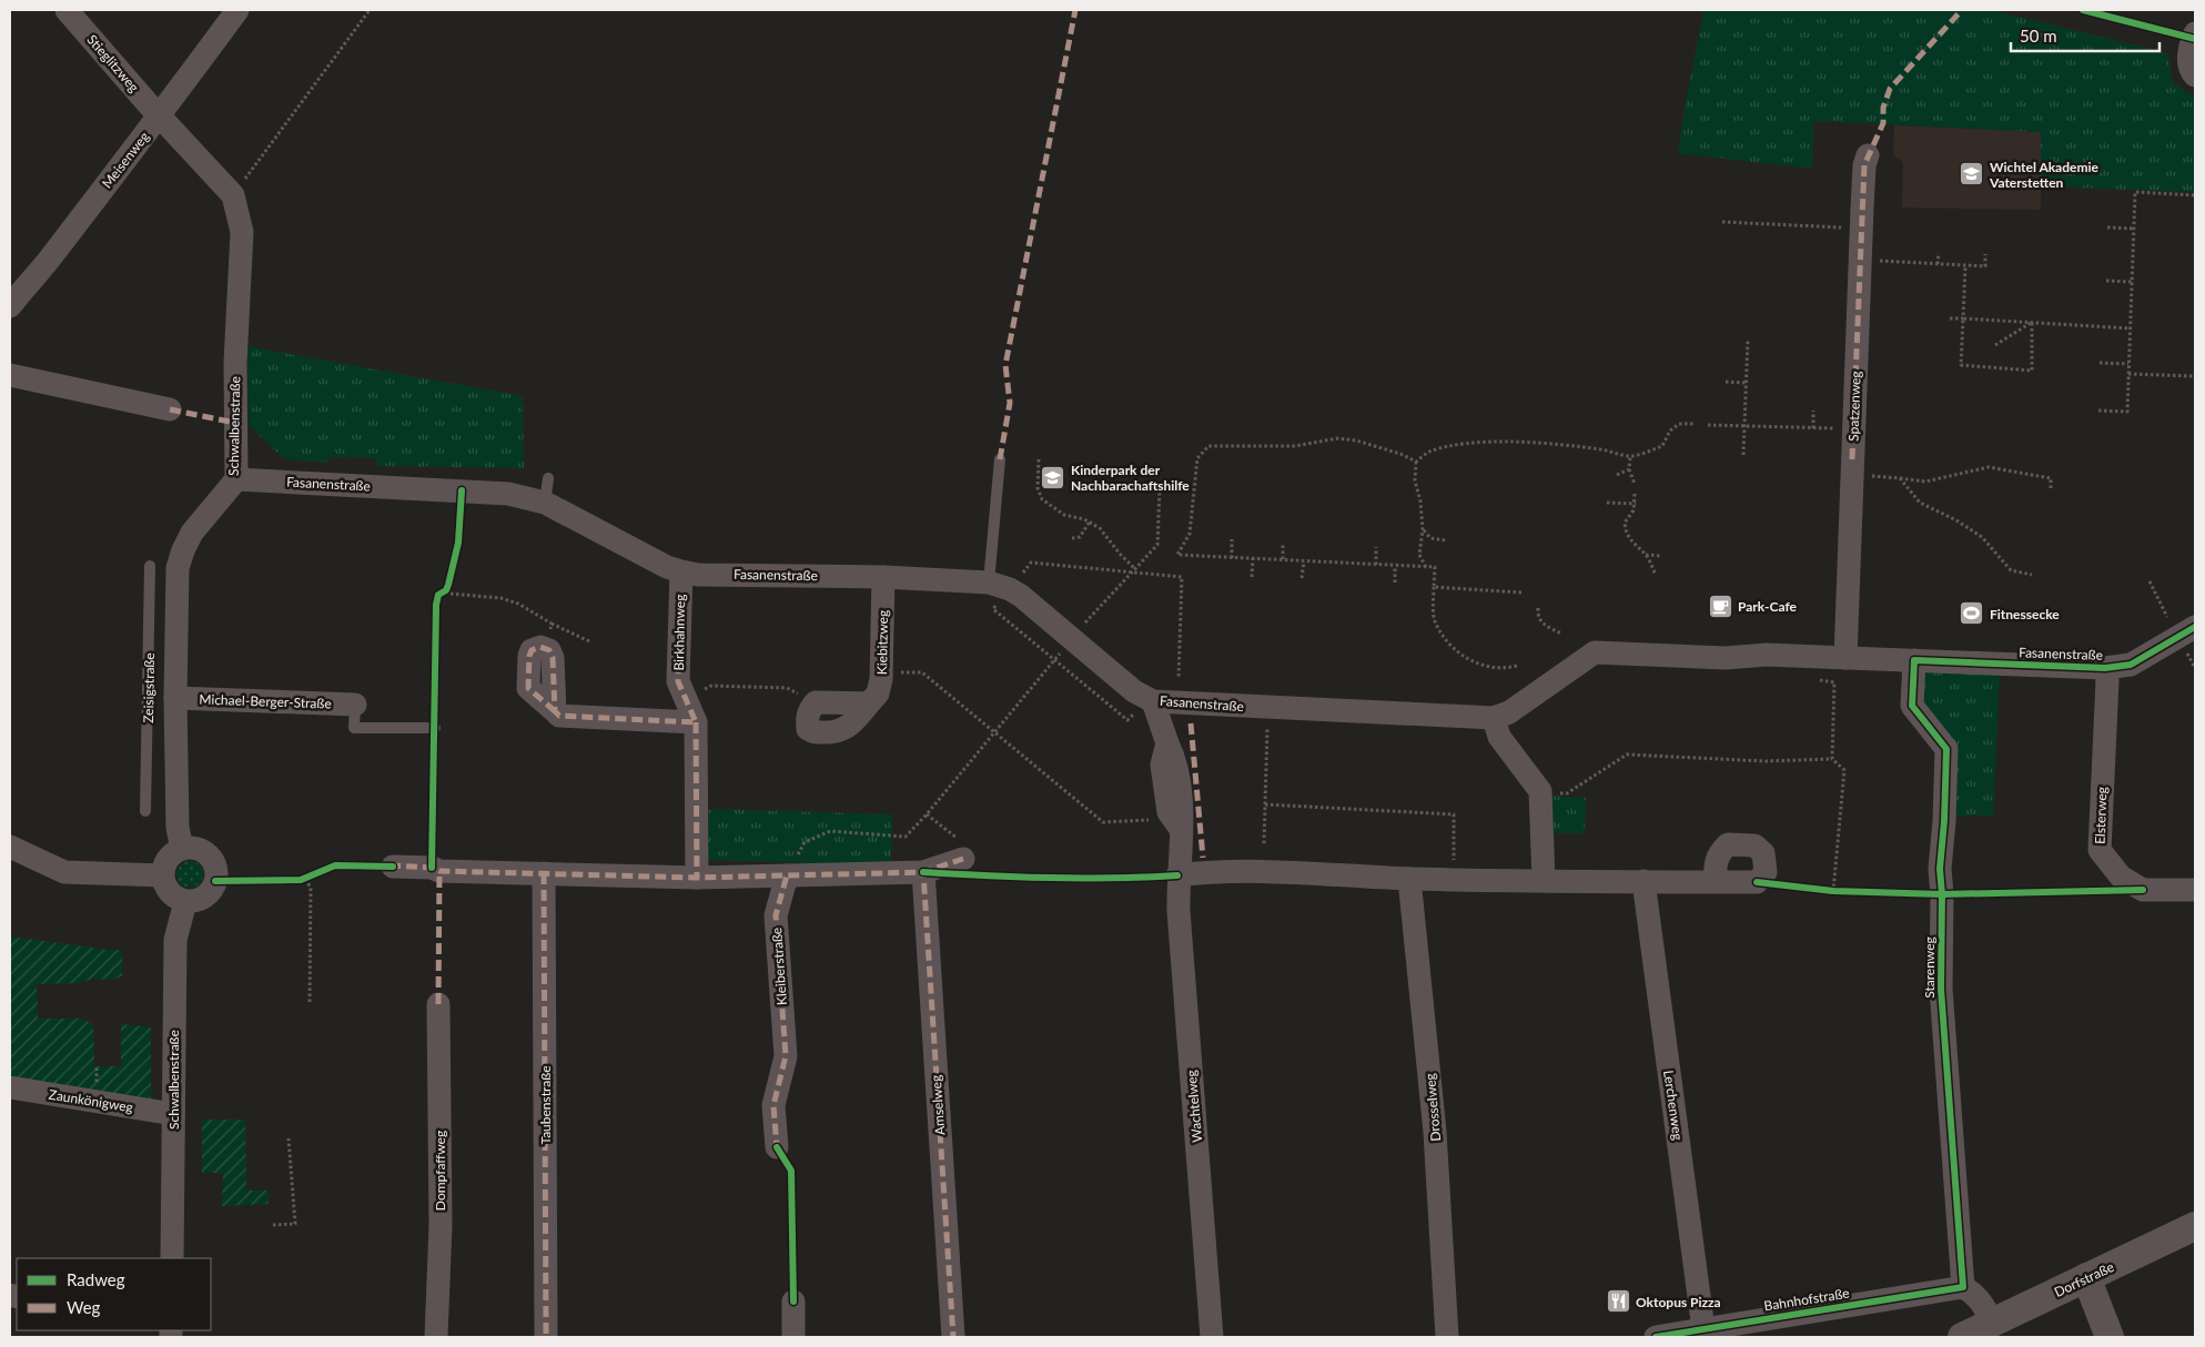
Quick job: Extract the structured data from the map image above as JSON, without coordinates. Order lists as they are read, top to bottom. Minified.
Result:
{"streets":{"street":["Stieglitzweg","Meisenweg","Spatzenweg","Schwalbenstraße","Fasanenstraße","Birkhahnweg","Kiebitzweg","Michael-Berger-Straße","Elsterweg","Kleiberstraße","Starenweg","Zaunkönigweg","Taubenstraße","Amselweg","Lerchenweg","Wachtelweg","Drosselweg","Dompfaffweg","Dorfstraße","Bahnhofstraße"],"lane":["Zeisigstraße"]},"crossings":[["Stieglitzweg","Meisenweg"],["Stieglitzweg","Schwalbenstraße"],["Meisenweg","Schwalbenstraße"],["Spatzenweg","Fasanenstraße"],["Schwalbenstraße","Fasanenstraße"],["Schwalbenstraße","Zeisigstraße"],["Schwalbenstraße","Michael-Berger-Straße"],["Schwalbenstraße","Zaunkönigweg"],["Fasanenstraße","Birkhahnweg"],["Fasanenstraße","Kiebitzweg"],["Fasanenstraße","Elsterweg"],["Fasanenstraße","Starenweg"],["Fasanenstraße","Wachtelweg"],["Starenweg","Bahnhofstraße"],["Lerchenweg","Bahnhofstraße"]],"places":{"school or university":["Wichtel Akademie Vaterstetten","Kinderpark der Nachbarachaftshilfe"],"cafe":["Park-Cafe"],"sports":["Fitnessecke"],"restaurant":["Oktopus Pizza"]},"legend":["Radweg","Weg"],"scale_bar":"50 m"}
